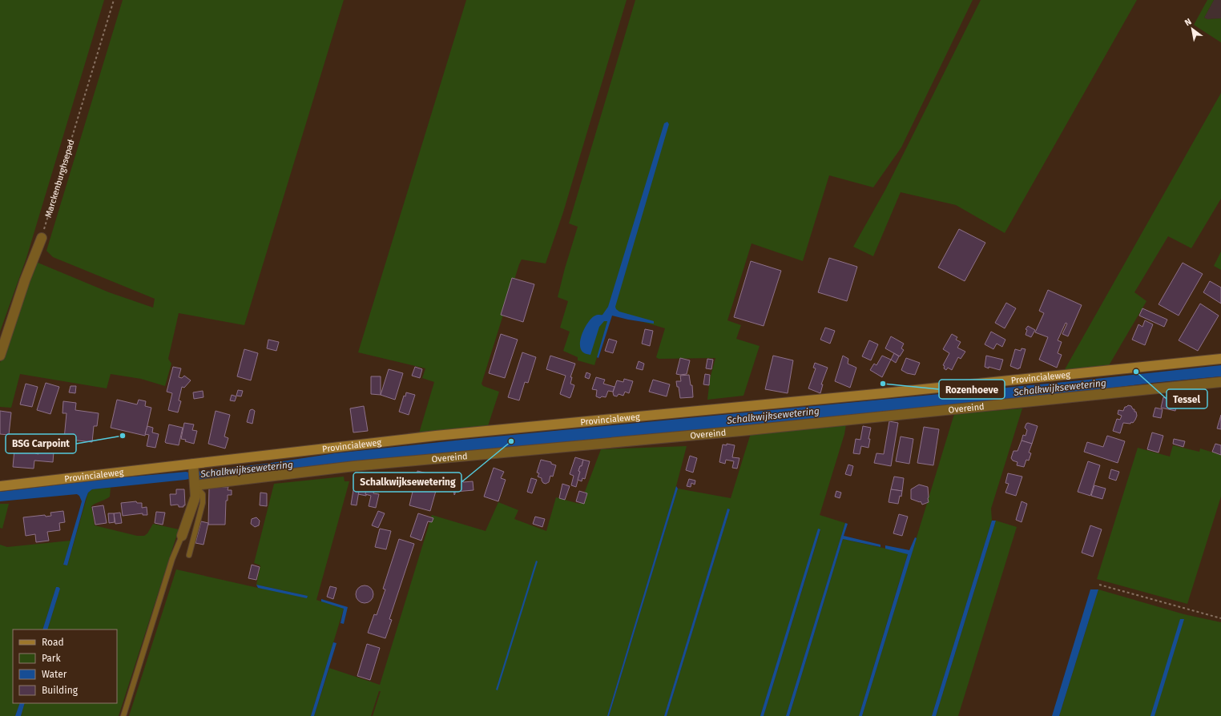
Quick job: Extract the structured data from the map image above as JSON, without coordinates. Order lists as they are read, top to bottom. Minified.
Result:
{"streets":{"street":["Provincialeweg","Overeind"],"path":["Marckenburghsepad"]},"crossings":[["Provincialeweg","Overeind"]],"water":["Schalkwijksewetering"],"places":["Tessel","Rozenhoeve","BSG Carpoint","Schalkwijksewetering"],"legend":["Road","Park","Water","Building"],"north":"top left"}
